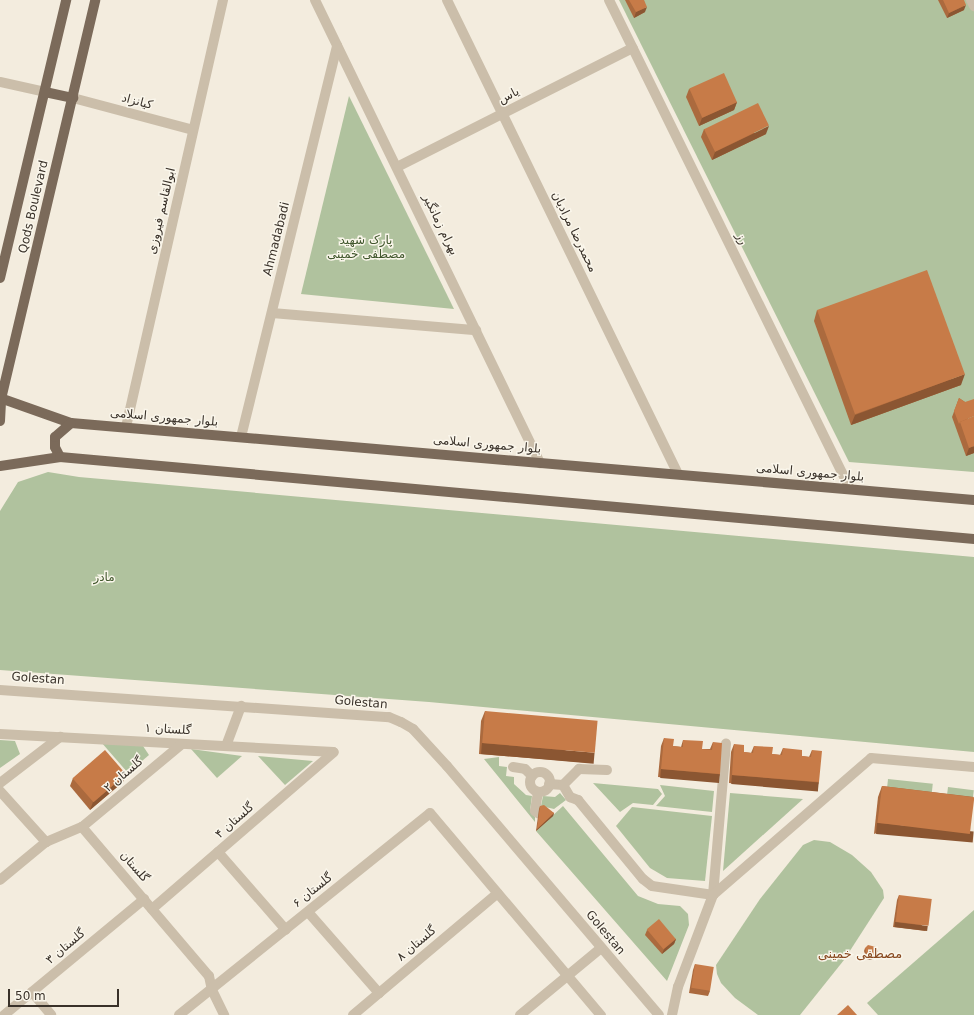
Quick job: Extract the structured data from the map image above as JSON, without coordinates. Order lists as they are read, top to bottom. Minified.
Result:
{"streets":{"main road":["Qods Boulevard","بلوار جمهوری اسلامی"],"street":["یاس","کیانزاد","ابوالقاسم فیروزی","بهرام زمانگیر","محمدرضا مرادیان","Ahmadabadi","رز","Golestan","گلستان ۱","گلستان ۲","گلستان ۴","گلستان","گلستان ۶","گلستان ۸","گلستان ۳"]},"crossings":[["یاس","بهرام زمانگیر"],["یاس","محمدرضا مرادیان"],["یاس","رز"],["کیانزاد","Qods Boulevard"],["کیانزاد","ابوالقاسم فیروزی"],["Qods Boulevard","بلوار جمهوری اسلامی"],["ابوالقاسم فیروزی","بلوار جمهوری اسلامی"],["بهرام زمانگیر","Ahmadabadi"],["بهرام زمانگیر","بلوار جمهوری اسلامی"],["محمدرضا مرادیان","بلوار جمهوری اسلامی"],["Ahmadabadi","بلوار جمهوری اسلامی"],["رز","بلوار جمهوری اسلامی"],["گلستان ۱","گلستان ۲"],["گلستان ۱","گلستان ۴"],["گلستان ۲","گلستان"],["گلستان ۴","گلستان"],["گلستان","گلستان ۶"],["گلستان","گلستان ۳"],["گلستان ۶","گلستان ۸"]],"districts":["مصطفی خمینی"],"parks":["پارک شهید مصطفی خمینی","مادر"],"scale_bar":"50 m"}
